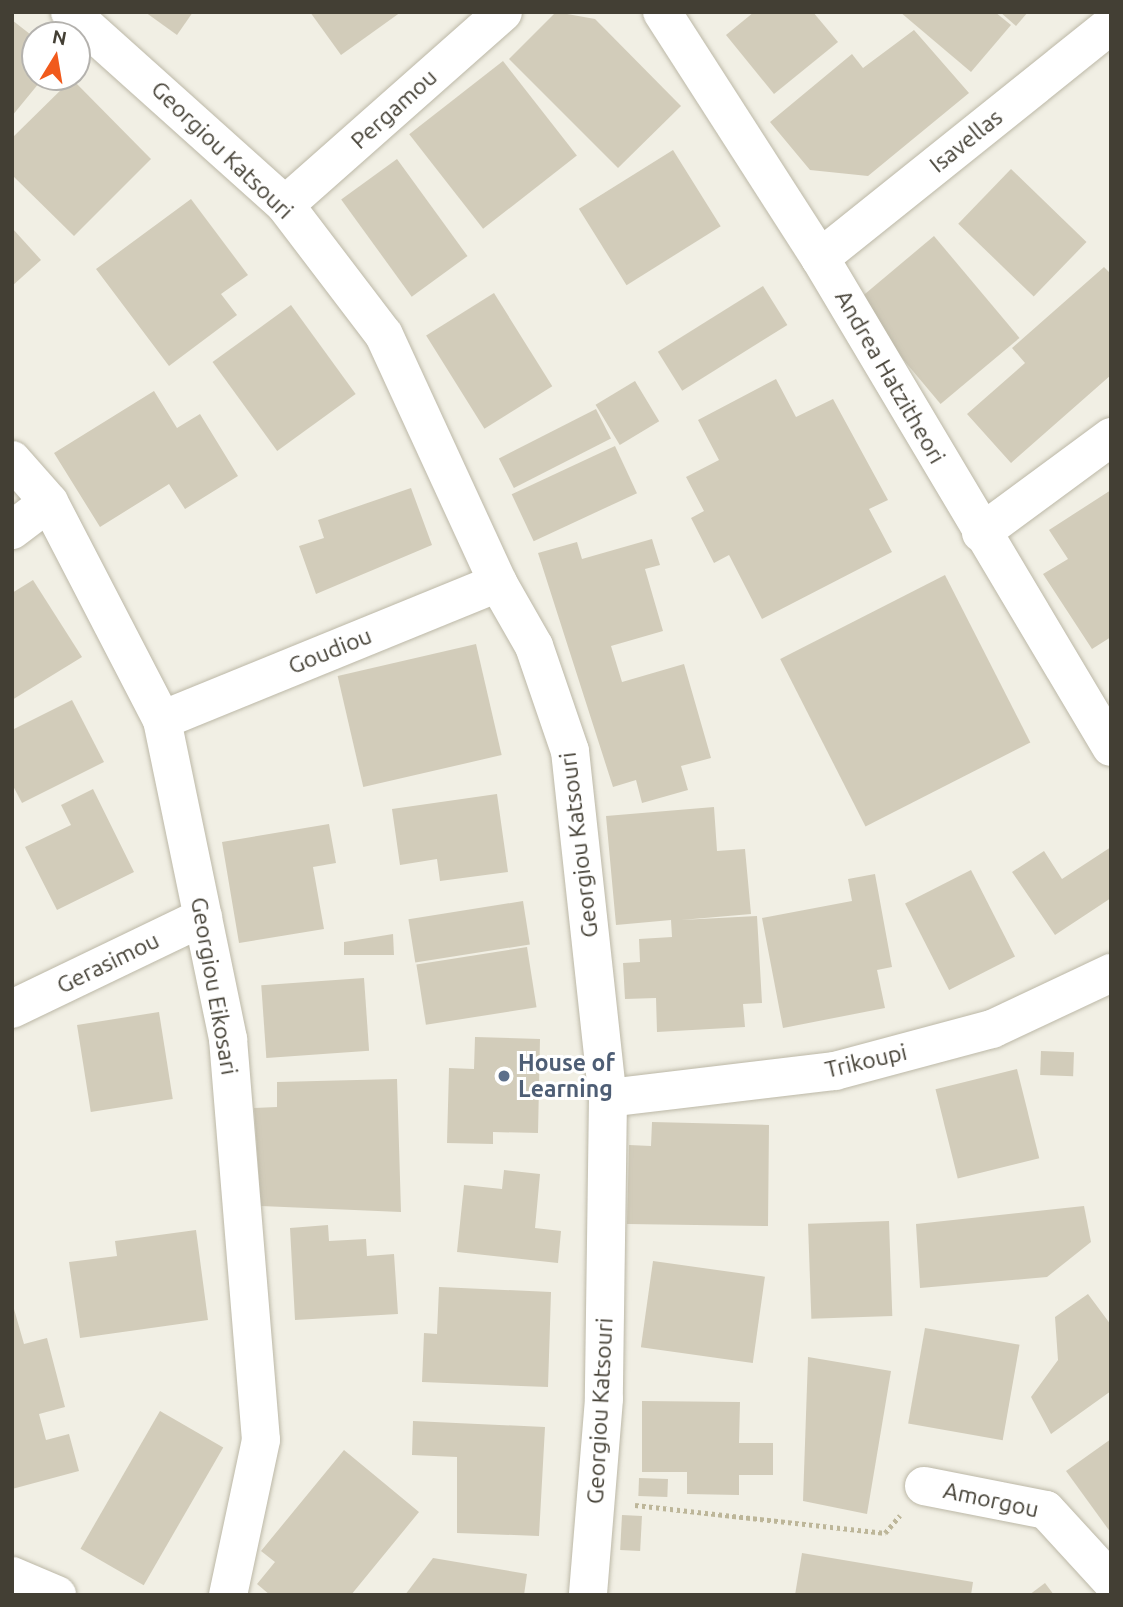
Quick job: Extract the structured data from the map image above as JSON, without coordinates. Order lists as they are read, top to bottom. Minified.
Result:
{"streets":{"street":["Pergamou","Isavellas","Georgiou Katsouri","Andrea Hatzitheori","Goudiou","Gerasimou","Georgiou Eikosari","Trikoupi","Amorgou"]},"crossings":[["Pergamou","Georgiou Katsouri"],["Isavellas","Andrea Hatzitheori"],["Georgiou Katsouri","Goudiou"],["Georgiou Katsouri","Trikoupi"],["Goudiou","Georgiou Eikosari"],["Gerasimou","Georgiou Eikosari"]],"places":["House of Learning"],"north":"top"}
